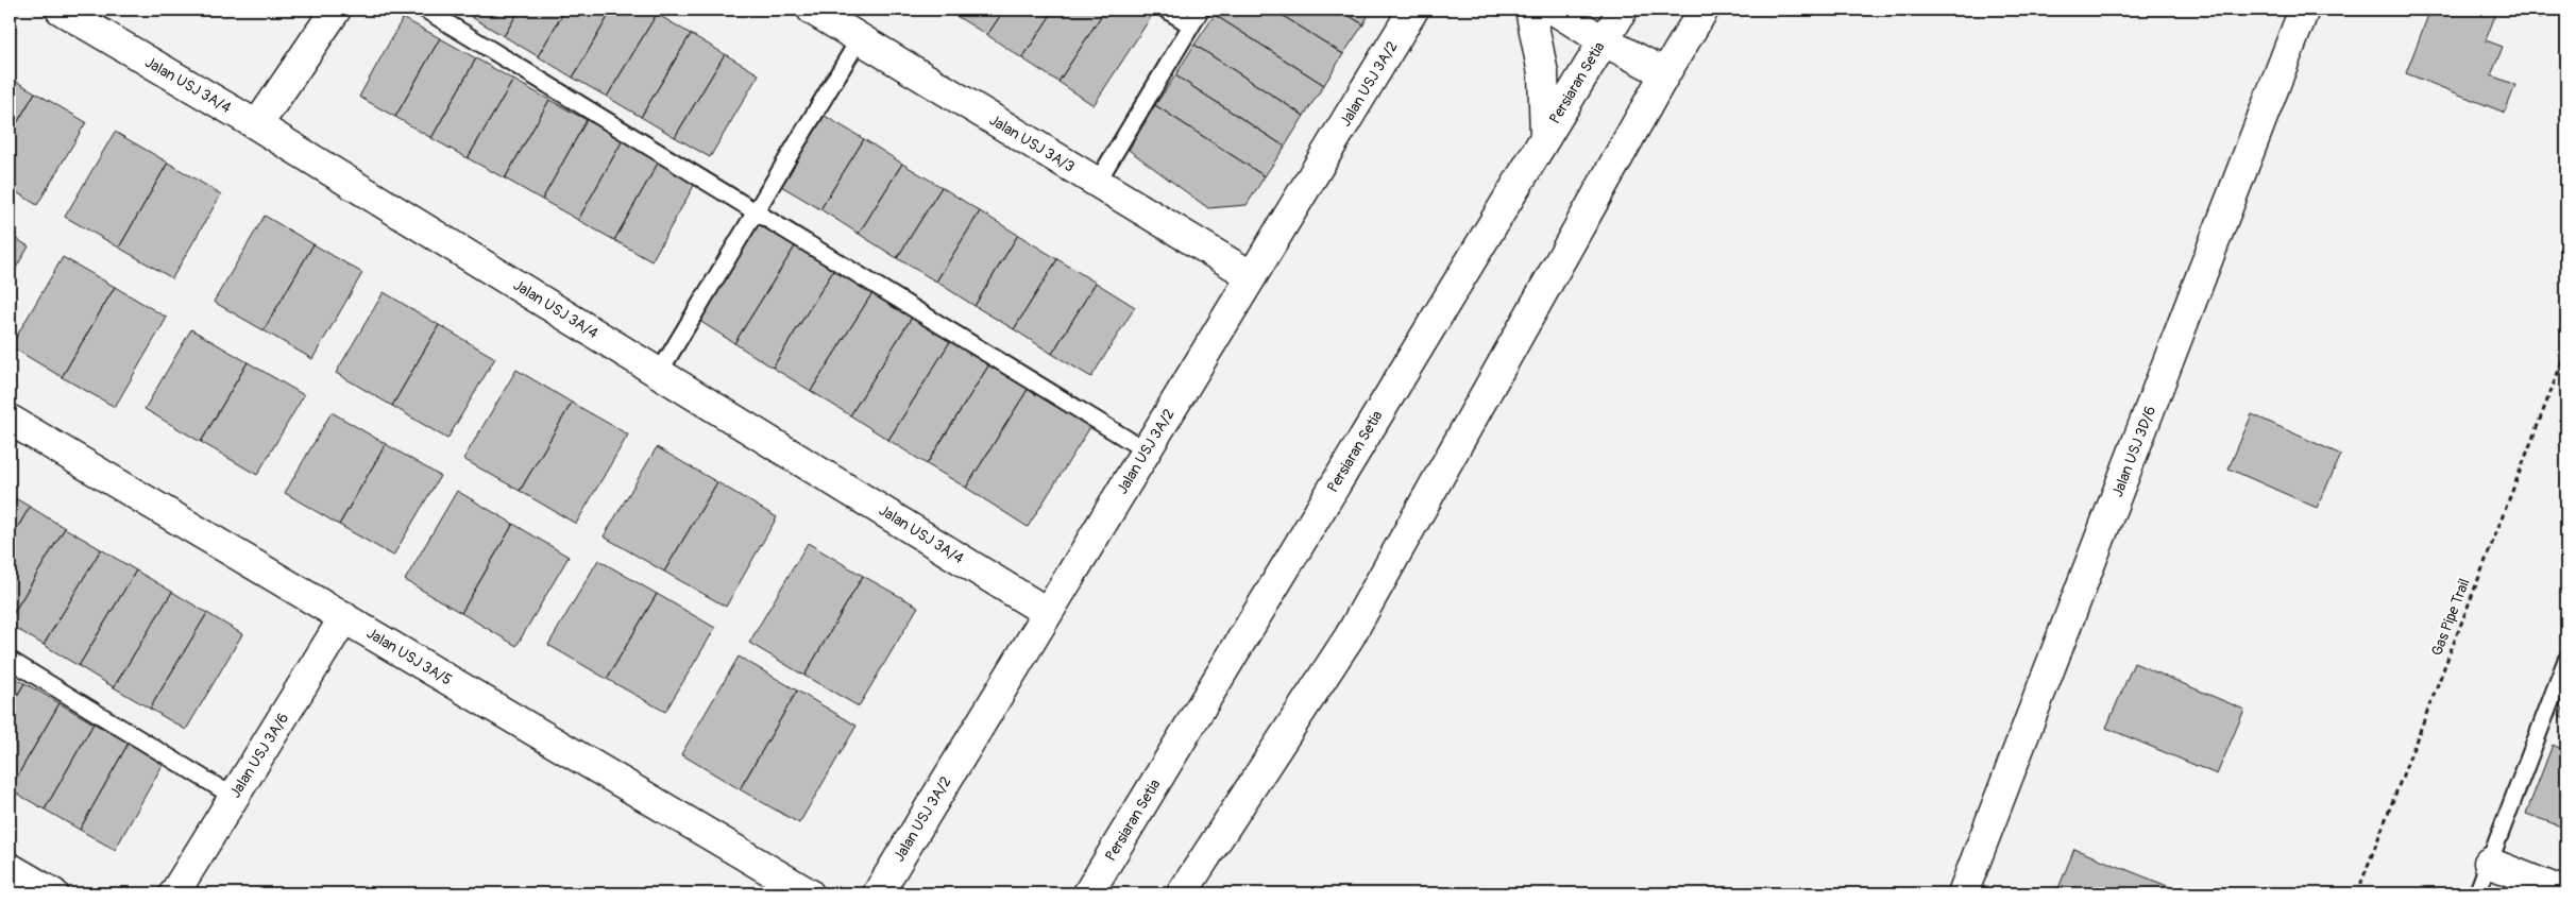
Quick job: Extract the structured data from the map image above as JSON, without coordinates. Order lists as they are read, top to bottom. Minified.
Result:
{"streets":{"street":["Persiaran Setia","Jalan USJ 3A/2","Jalan USJ 3A/4","Jalan USJ 3A/3","Jalan USJ 3D/6","Jalan USJ 3A/5","Jalan USJ 3A/6"],"path":["Gas Pipe Trail"]},"crossings":[["Jalan USJ 3A/2","Jalan USJ 3A/4"],["Jalan USJ 3A/2","Jalan USJ 3A/3"],["Jalan USJ 3A/5","Jalan USJ 3A/6"]]}
